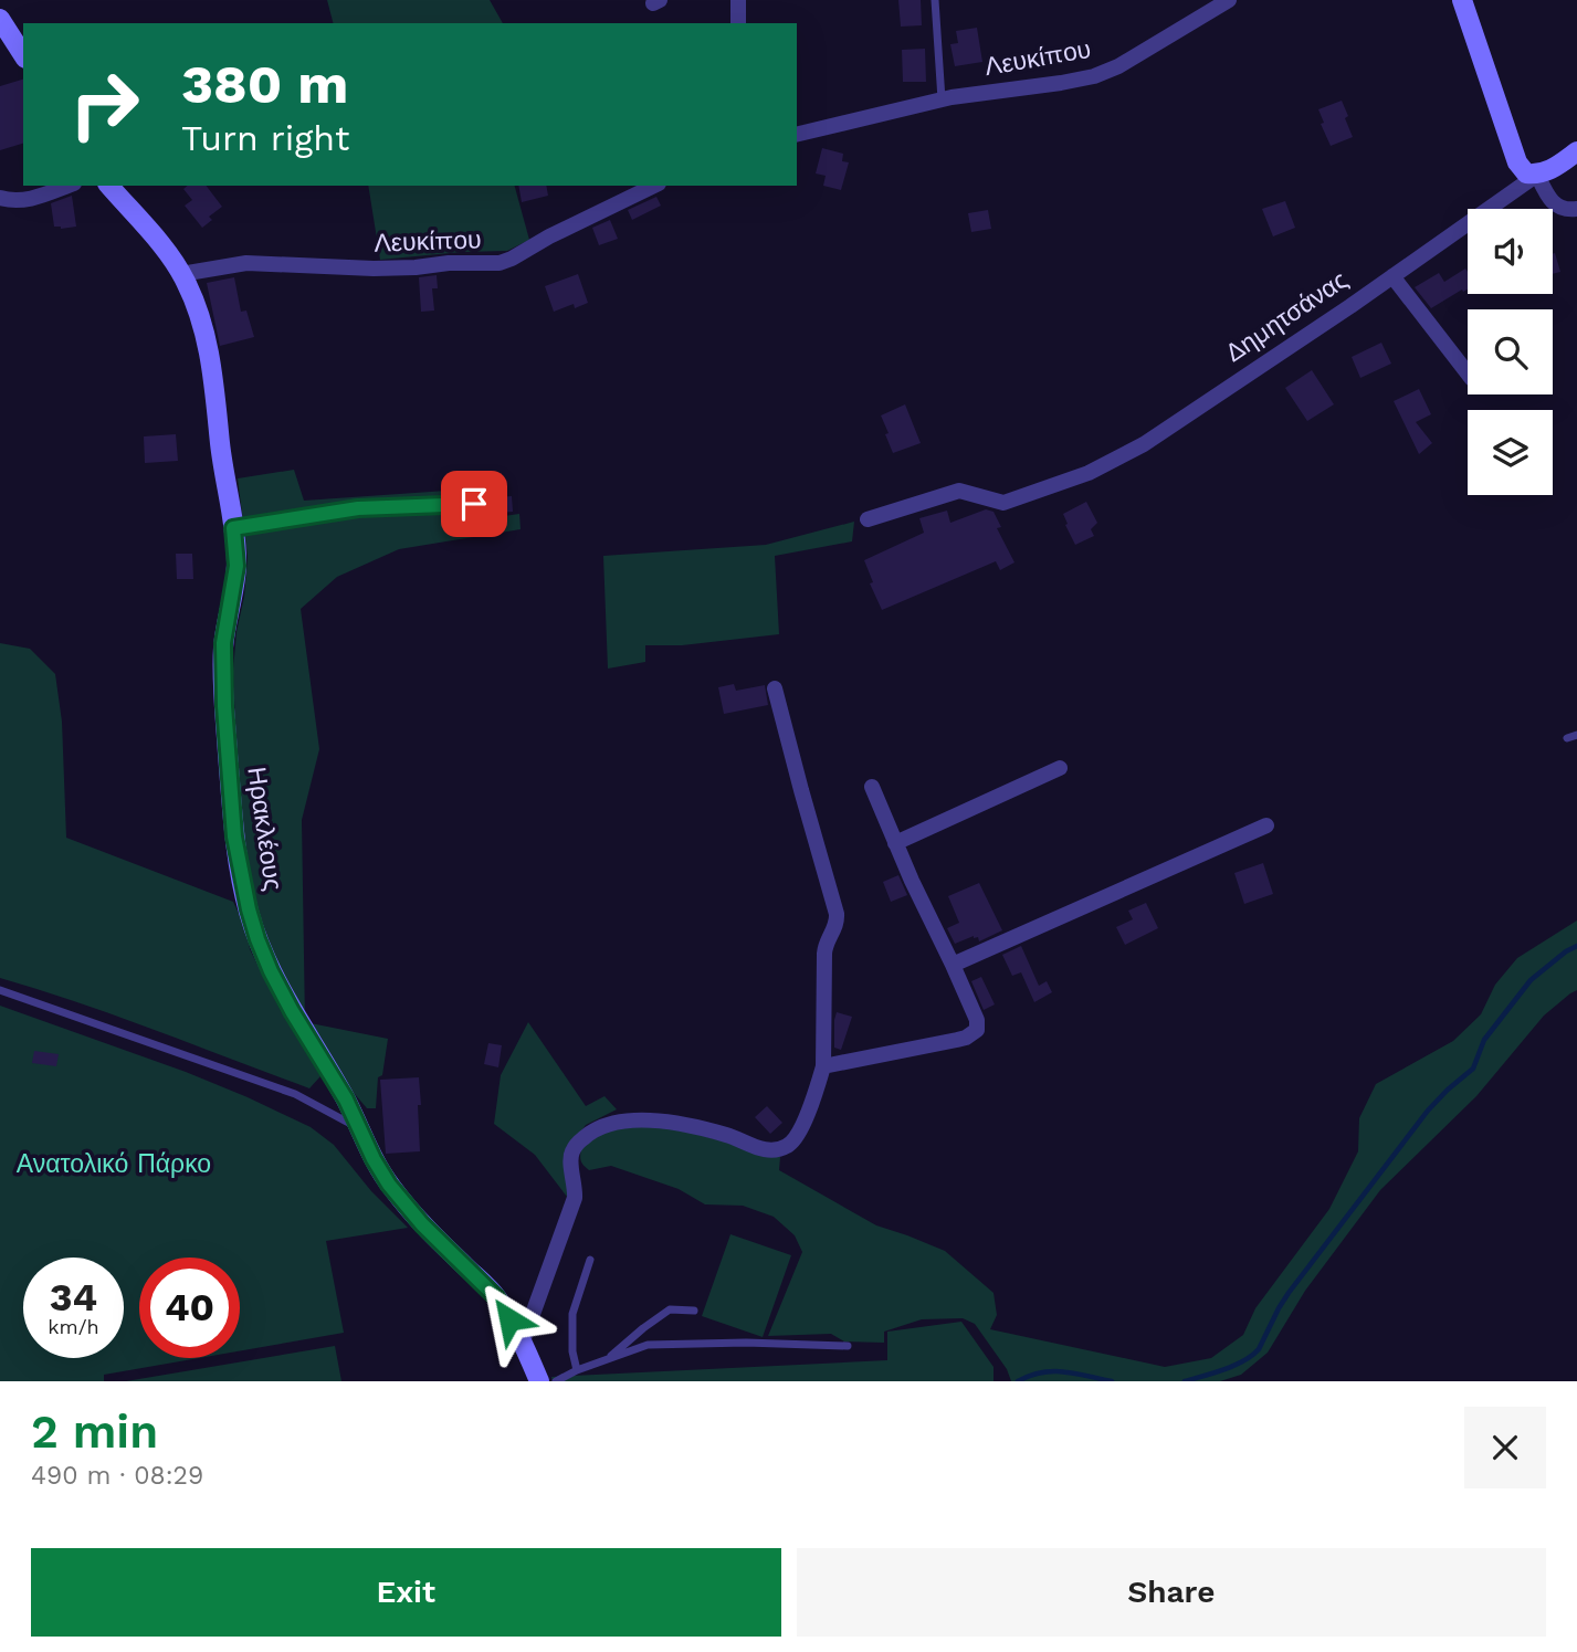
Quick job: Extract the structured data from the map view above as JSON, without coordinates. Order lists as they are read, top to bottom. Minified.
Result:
{"streets":{"street":["Λευκίπου","Δημητσάνας","Ηρακλέους"]},"crossings":[["Λευκίπου","Ηρακλέους"]],"parks":["Ανατολικό Πάρκο"],"page":{"turn":["380 m","Turn right"],"speed":"34 km/h","limit":"40","heading":["2 min","490 m · 08:29"],"buttons":["Exit","Share"]}}
